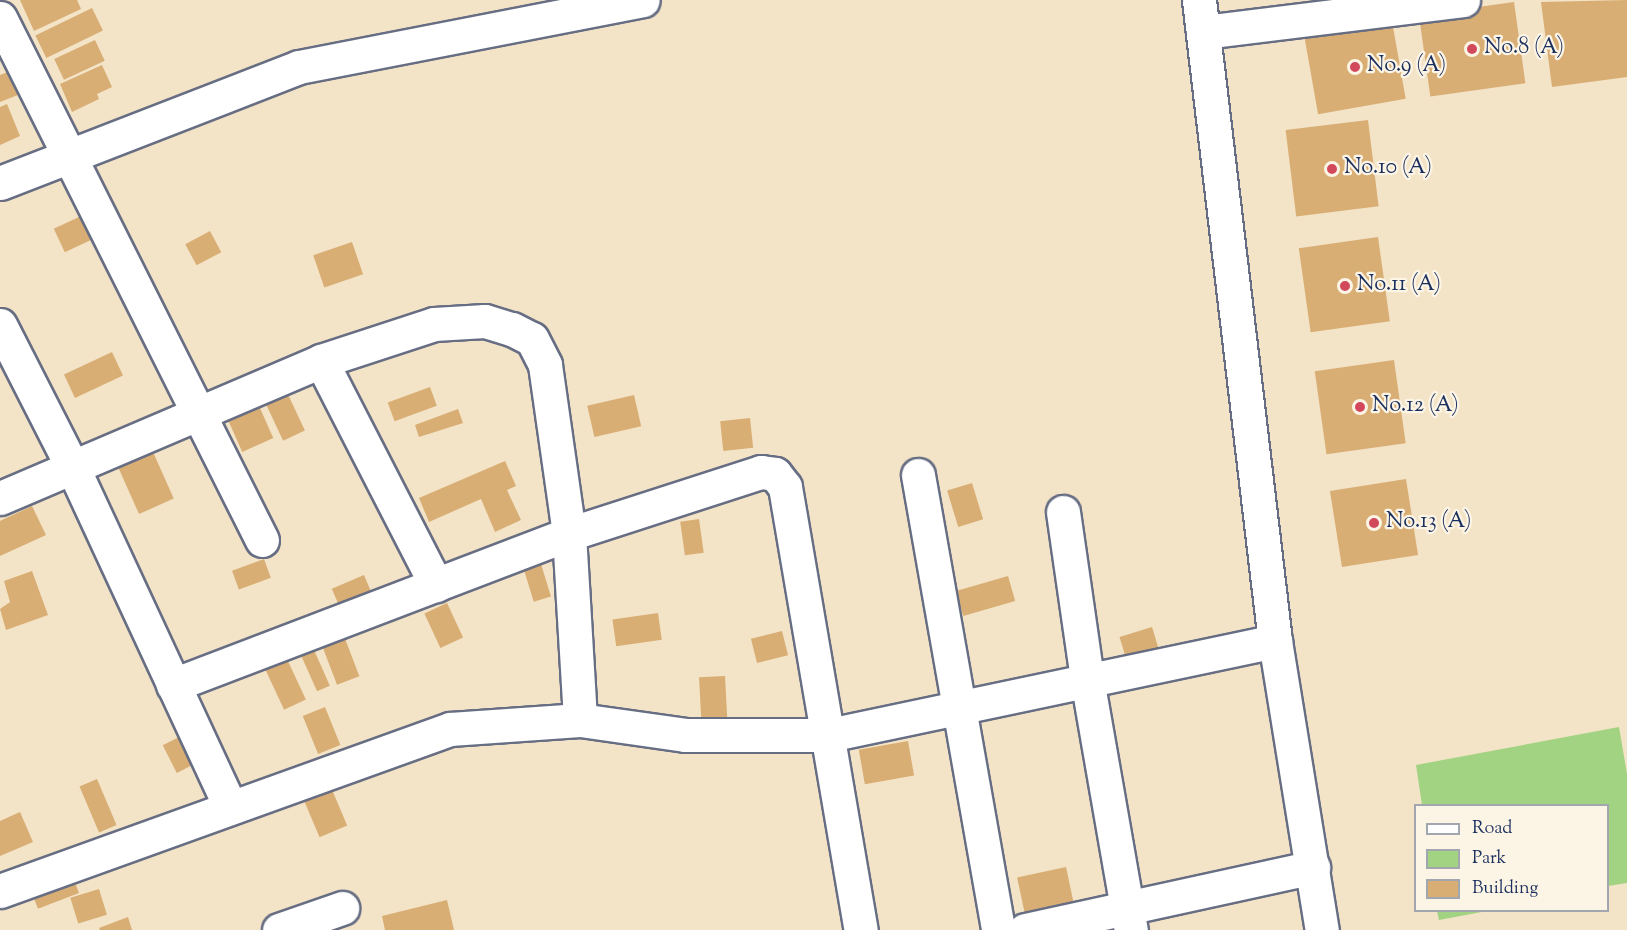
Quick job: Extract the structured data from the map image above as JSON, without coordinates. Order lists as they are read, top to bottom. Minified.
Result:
{"places":["No.8 (A)","No.9 (A)","No.10 (A)","No.11 (A)","No.12 (A)","No.13 (A)"],"legend":["Road","Park","Building"]}
